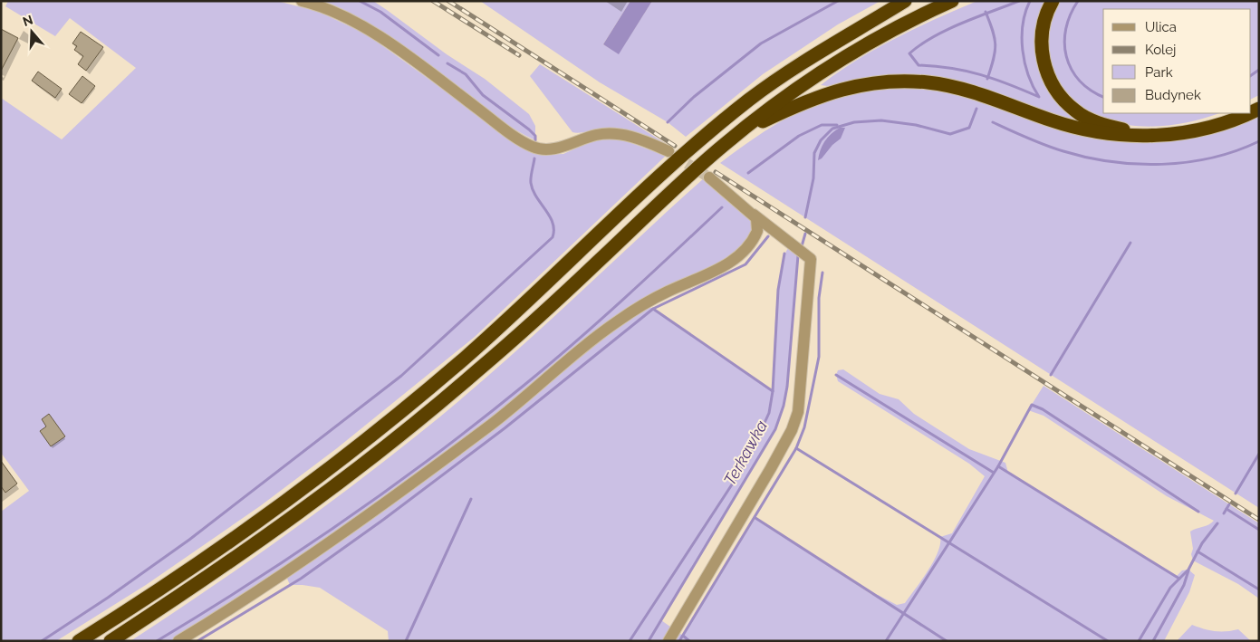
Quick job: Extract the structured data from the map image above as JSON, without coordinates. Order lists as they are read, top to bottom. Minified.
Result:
{"water":["Terkawka"],"legend":["Ulica","Kolej","Park","Budynek"],"north":"top"}
